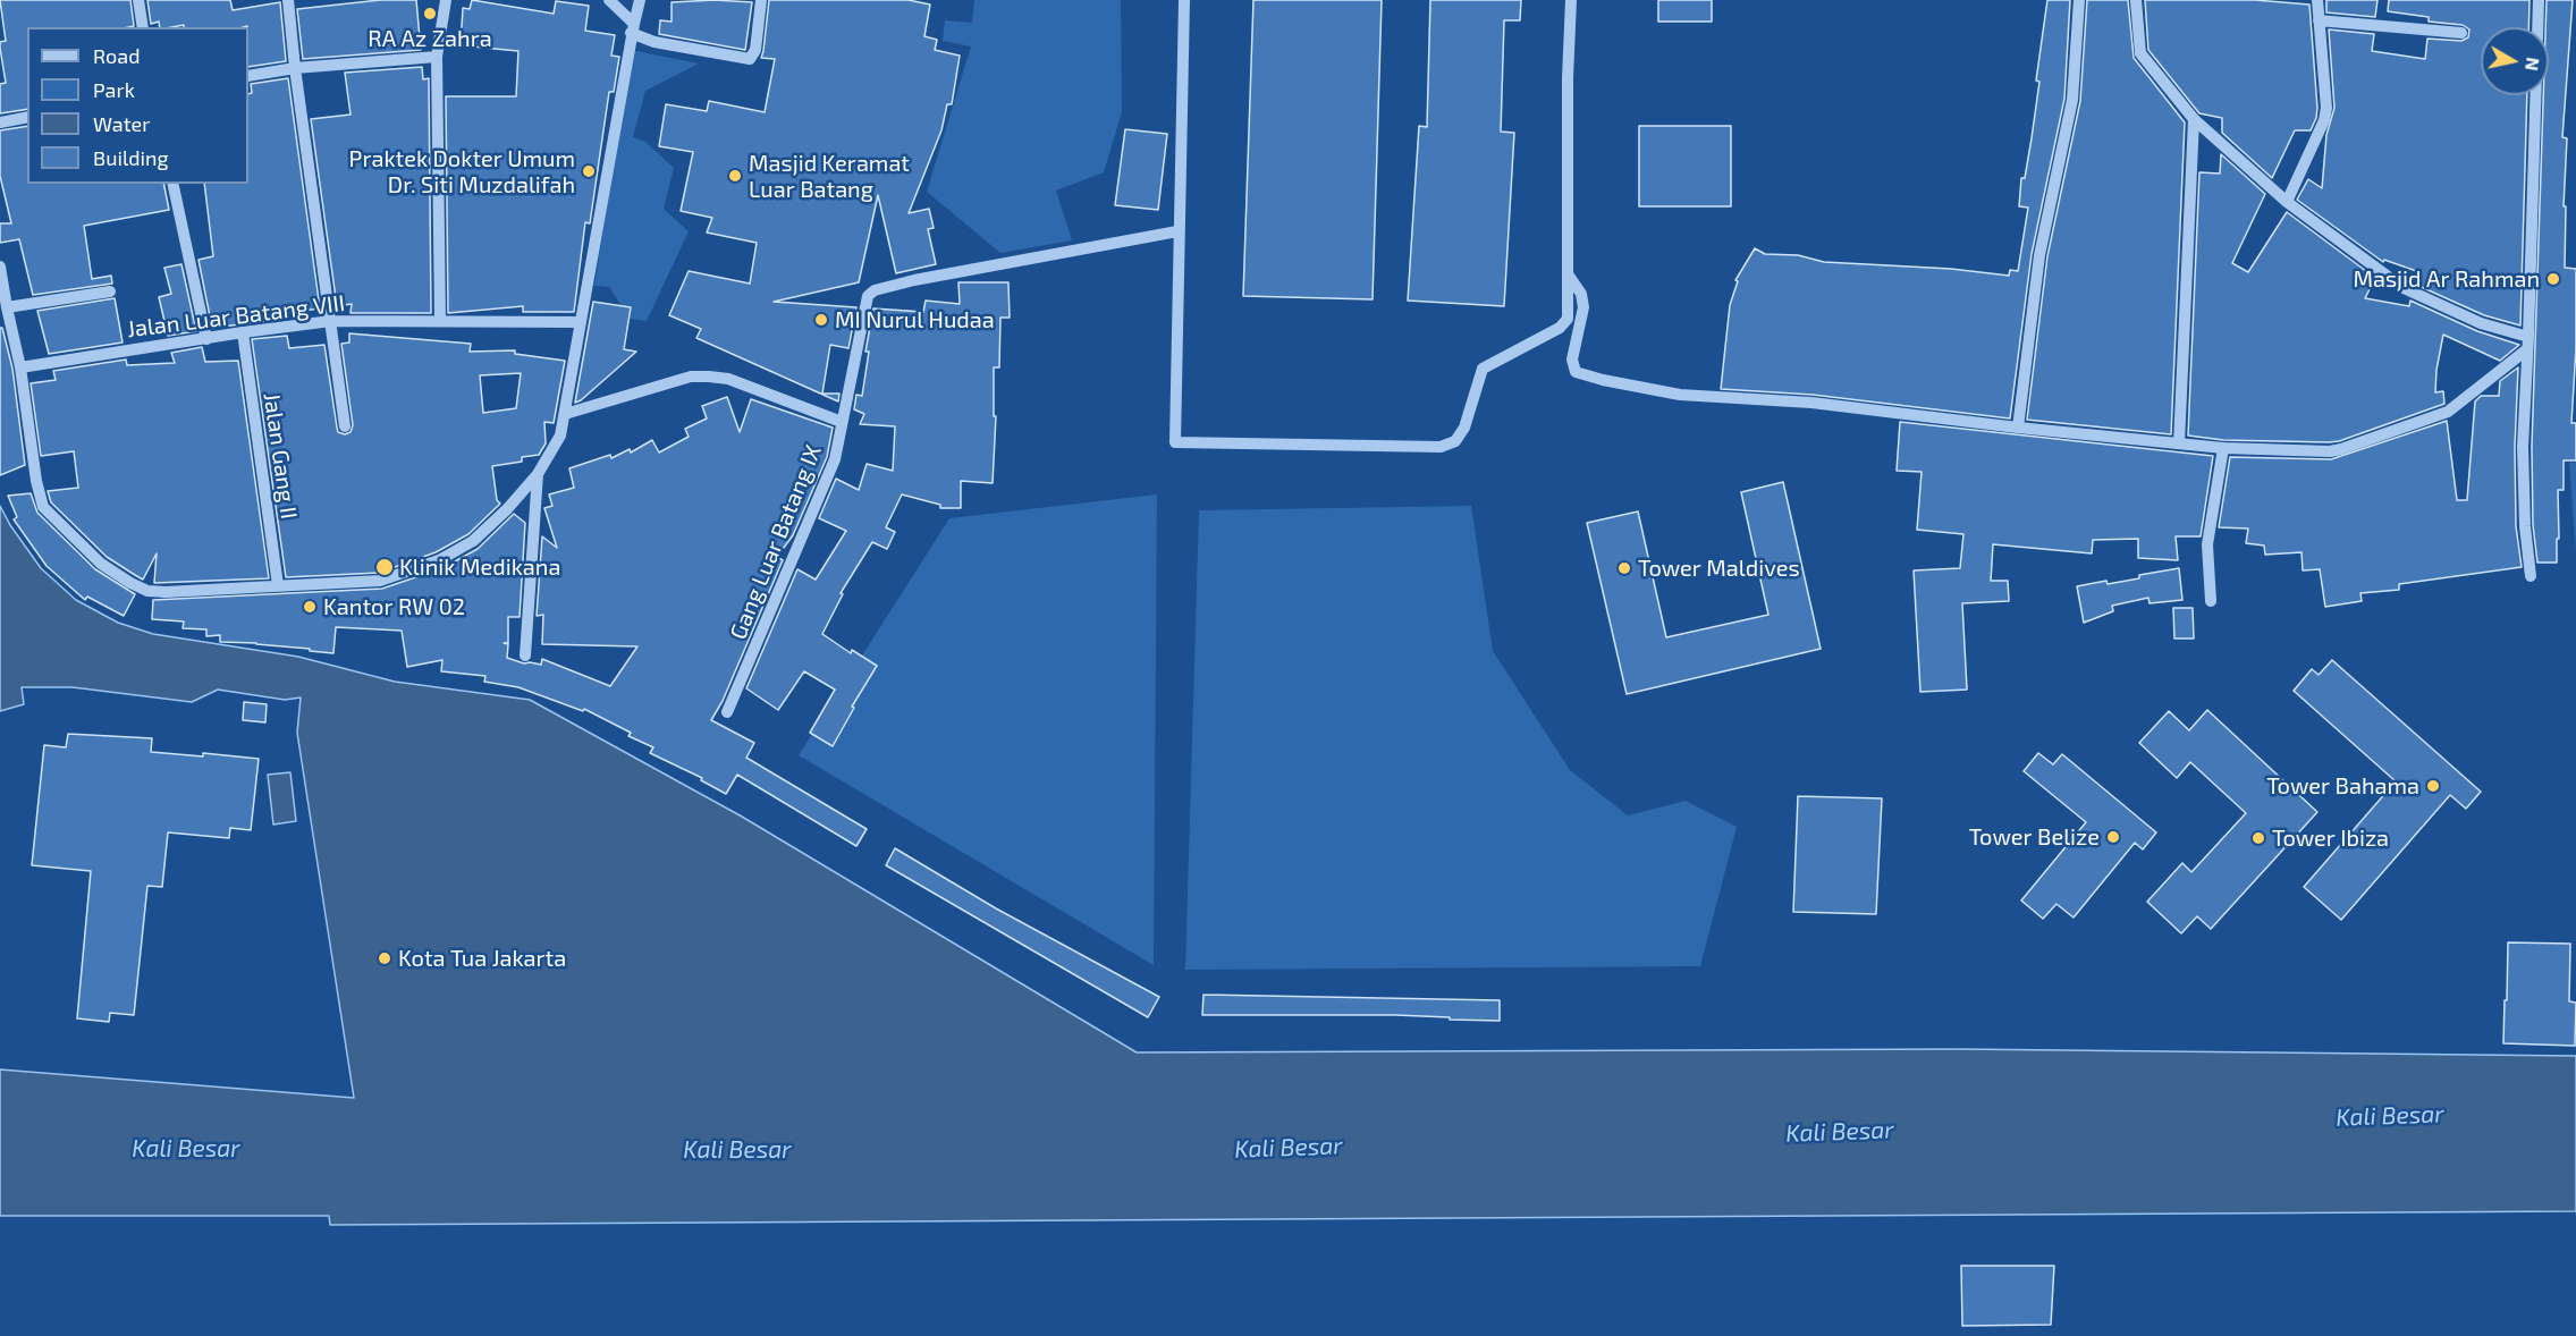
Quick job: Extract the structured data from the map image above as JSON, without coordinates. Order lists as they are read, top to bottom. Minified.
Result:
{"streets":{"street":["Jalan Luar Batang VIII","Jalan Gang II","Gang Luar Batang IX"]},"crossings":[["Jalan Luar Batang VIII","Jalan Gang II"]],"water":["Kali Besar"],"places":["RA Az Zahra","Praktek Dokter Umum Dr. Siti Muzdalifah","Masjid Keramat Luar Batang","Masjid Ar Rahman","MI Nurul Hudaa","Klinik Medikana","Tower Maldives","Kantor RW 02","Tower Bahama","Tower Belize","Tower Ibiza","Kota Tua Jakarta"],"legend":["Road","Park","Water","Building"],"north":"right"}
